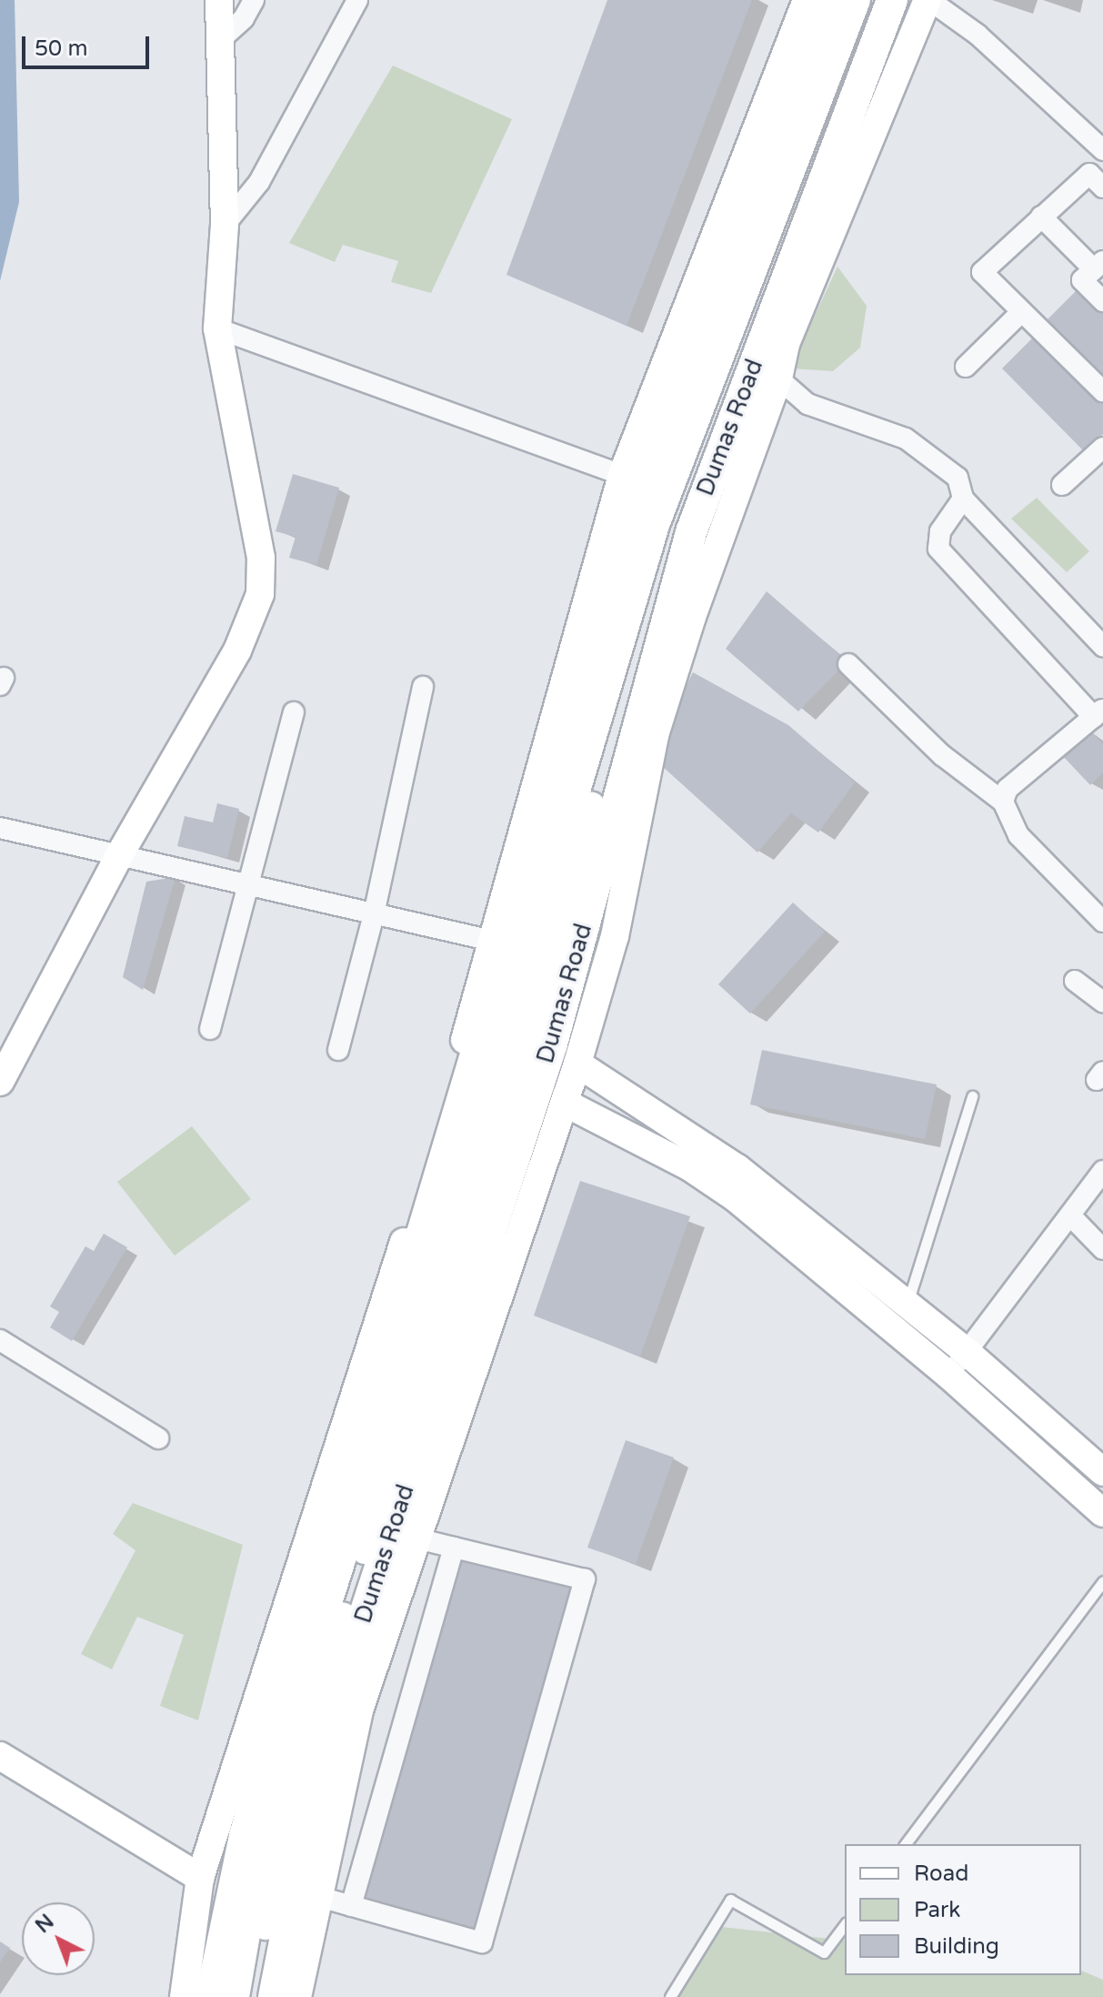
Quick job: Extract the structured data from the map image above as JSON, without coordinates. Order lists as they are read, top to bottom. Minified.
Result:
{"streets":{"main road":["Dumas Road"]},"legend":["Road","Park","Building"],"scale_bar":"50 m","north":"top left"}
